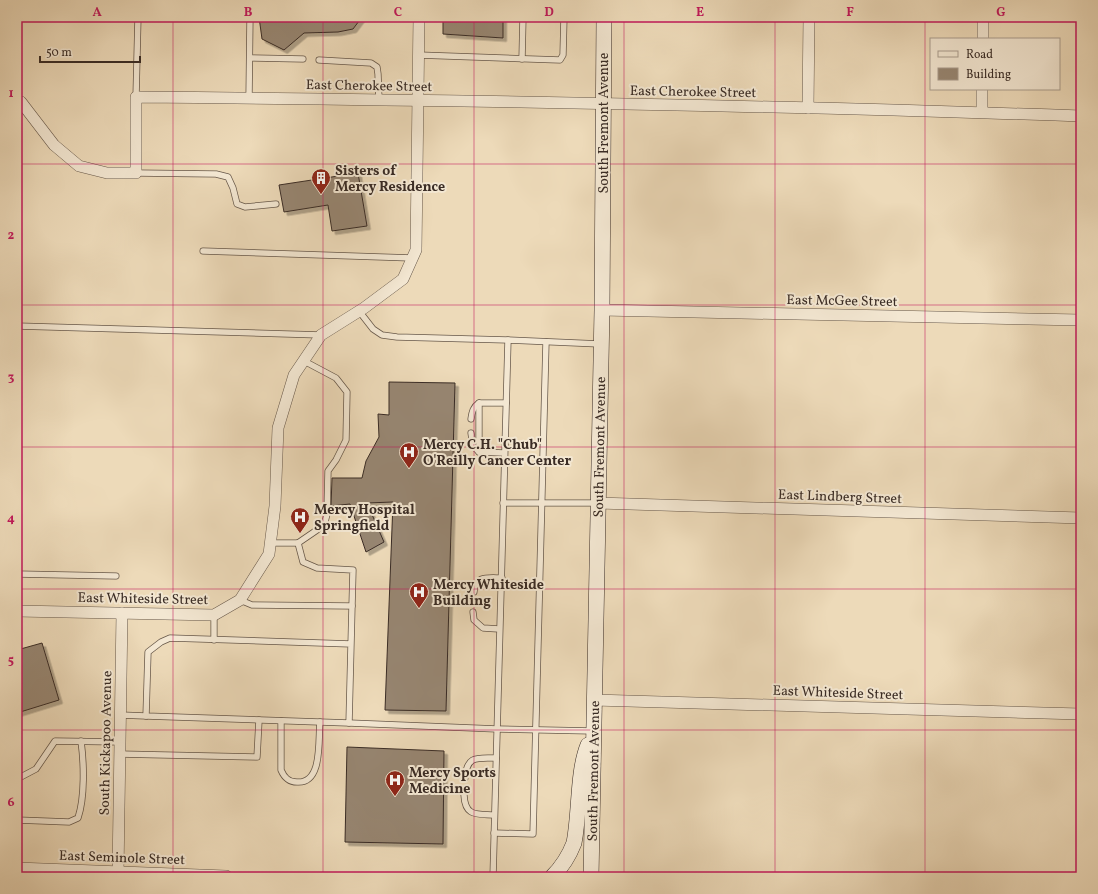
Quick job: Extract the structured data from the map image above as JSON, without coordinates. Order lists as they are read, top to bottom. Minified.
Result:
{"streets":{"main road":["South Fremont Avenue"],"street":["East Cherokee Street","East McGee Street","East Lindberg Street","East Whiteside Street","South Kickapoo Avenue","East Seminole Street"]},"crossings":[["East Cherokee Street","South Fremont Avenue"],["East Cherokee Street","East Whiteside Street"],["South Fremont Avenue","East McGee Street"],["South Fremont Avenue","East Lindberg Street"],["South Fremont Avenue","East Whiteside Street"],["East Whiteside Street","South Kickapoo Avenue"],["South Kickapoo Avenue","East Seminole Street"]],"places":{"building":["Sisters of Mercy Residence"],"hospital":["Mercy C.H. \"Chub\" O'Reilly Cancer Center","Mercy Hospital Springfield","Mercy Whiteside Building","Mercy Sports Medicine"]},"legend":["Road","Building"],"scale_bar":"50 m","grid":{"columns":["A","B","C","D","E","F","G"],"rows":["1","2","3","4","5","6"]}}
